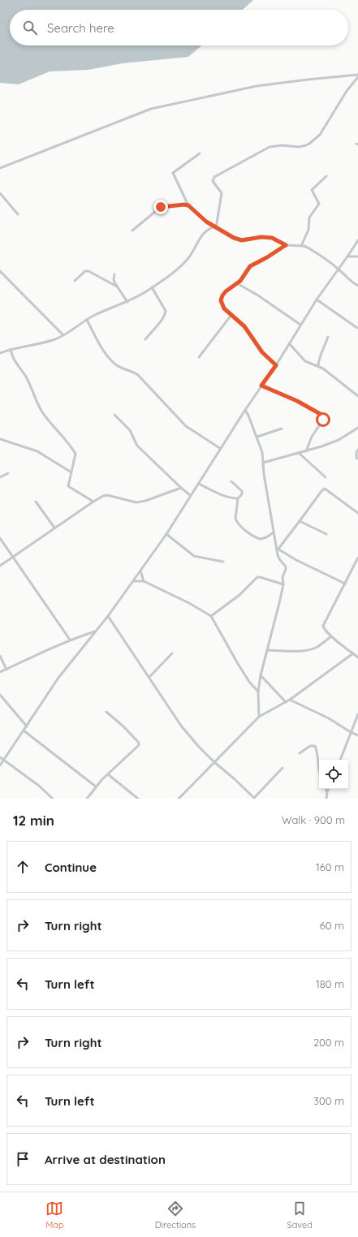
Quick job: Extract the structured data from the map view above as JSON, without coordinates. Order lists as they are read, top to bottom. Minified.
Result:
{"page":{"search":"Search here","heading":["12 min","Walk · 900 m"],"list":[["Continue","160 m"],["Turn right","60 m"],["Turn left","180 m"],["Turn right","200 m"],["Turn left","300 m"],"Arrive at destination"],"nav":["Map","Directions","Saved"]}}
